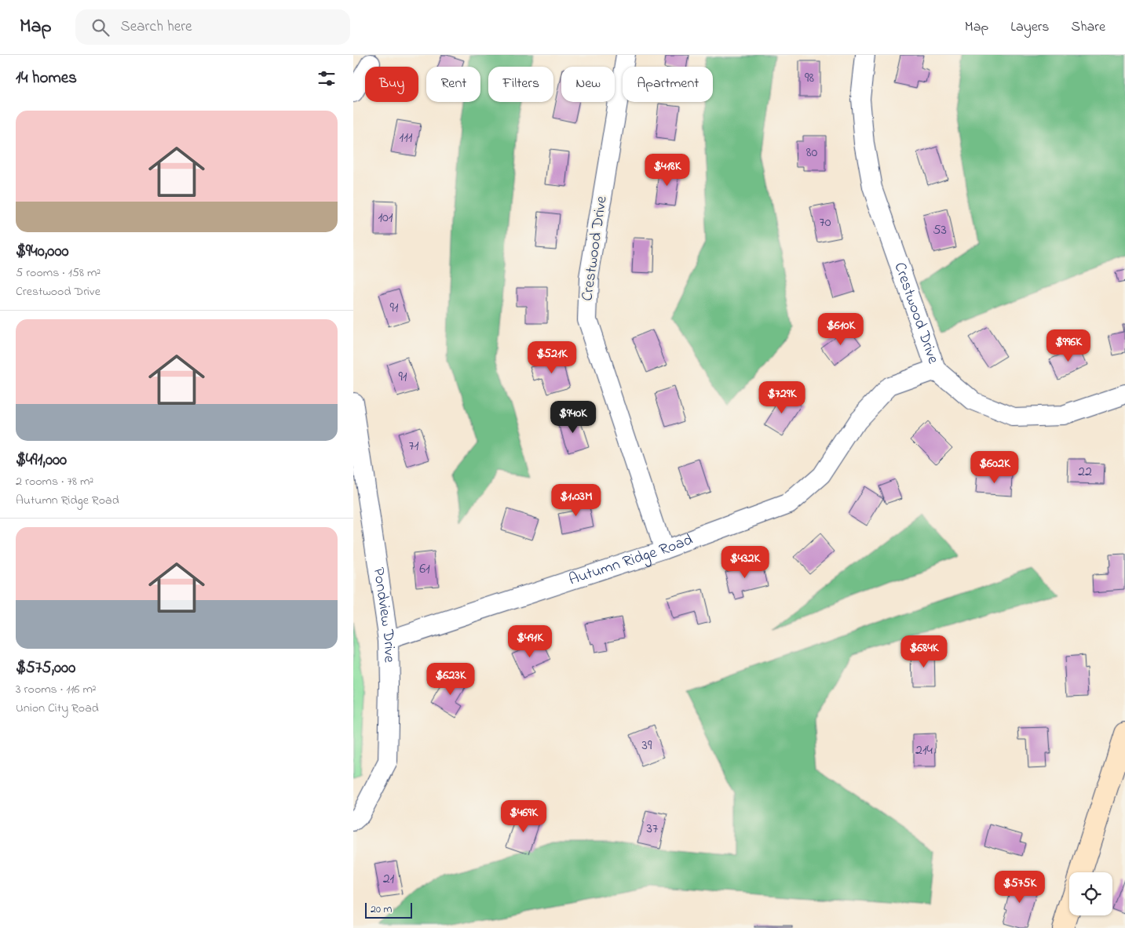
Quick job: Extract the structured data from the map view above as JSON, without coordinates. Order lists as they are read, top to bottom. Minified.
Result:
{"streets":{"street":["Crestwood Drive","Autumn Ridge Road","Pondview Drive"]},"crossings":[["Crestwood Drive","Autumn Ridge Road"],["Autumn Ridge Road","Pondview Drive"]],"house_numbers":["98","111","80","101","70","53","91","91","71","22","61","39","214","37","21"],"scale_bar":"20 m","page":{"header":"Map","search":"Search here","nav":["Map","Layers","Share"],"heading":"14 homes","chip":["Buy","Rent","Filters","New","Apartment"],"list":[{"name":"$940,000","note":"5 rooms · 158 m² · Crestwood Drive"},{"name":"$491,000","note":"2 rooms · 78 m² · Autumn Ridge Road"},{"name":"$575,000","note":"3 rooms · 116 m² · Union City Road"}],"price":["$418K","$610K","$996K","$521K","$729K","$940K","$602K","$1.03M","$432K","$491K","$684K","$623K","$469K","$575K"],"scale":"20 m"}}
